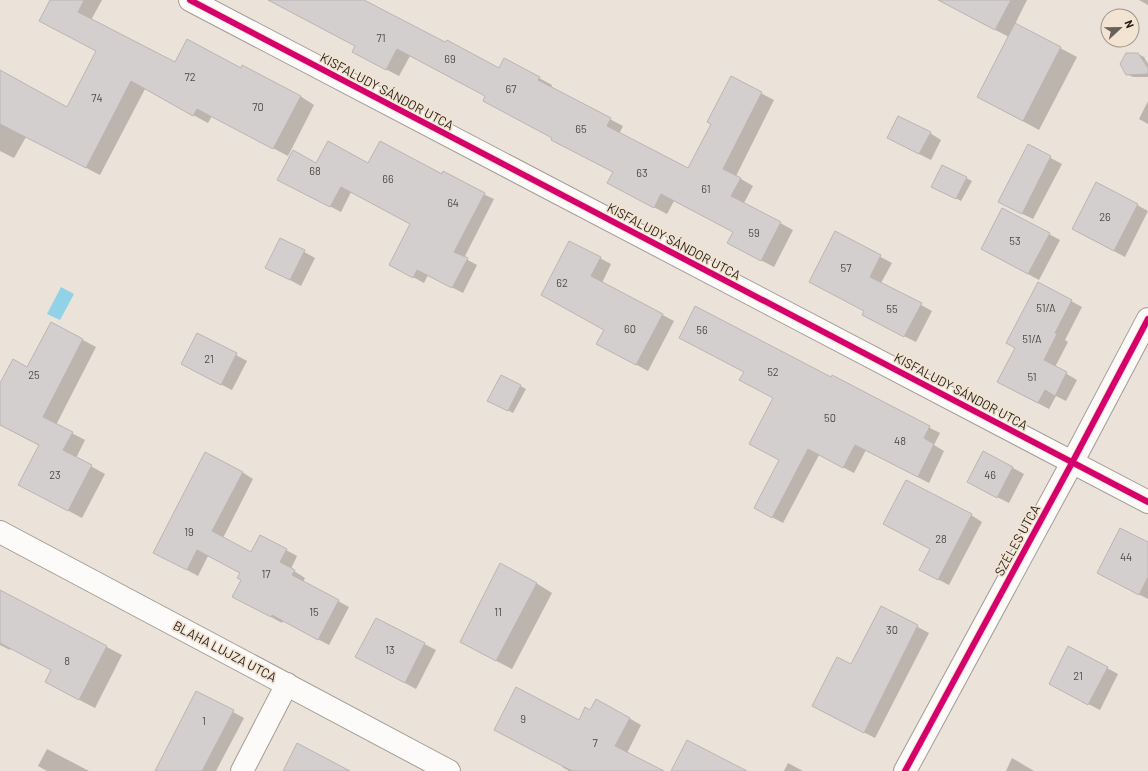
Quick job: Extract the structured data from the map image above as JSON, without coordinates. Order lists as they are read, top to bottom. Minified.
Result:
{"streets":{"street":["KISFALUDY SÁNDOR UTCA","SZÉLES UTCA","BLAHA LUJZA UTCA"]},"crossings":[["KISFALUDY SÁNDOR UTCA","SZÉLES UTCA"]],"house_numbers":["71","69","72","67","74","70","65","68","63","66","61","64","26","59","53","57","62","51/A","55","60","56","51/A","21","52","25","51","50","48","23","46","19","28","44","17","15","11","30","13","8","21","9","1","7"],"north":"right"}
